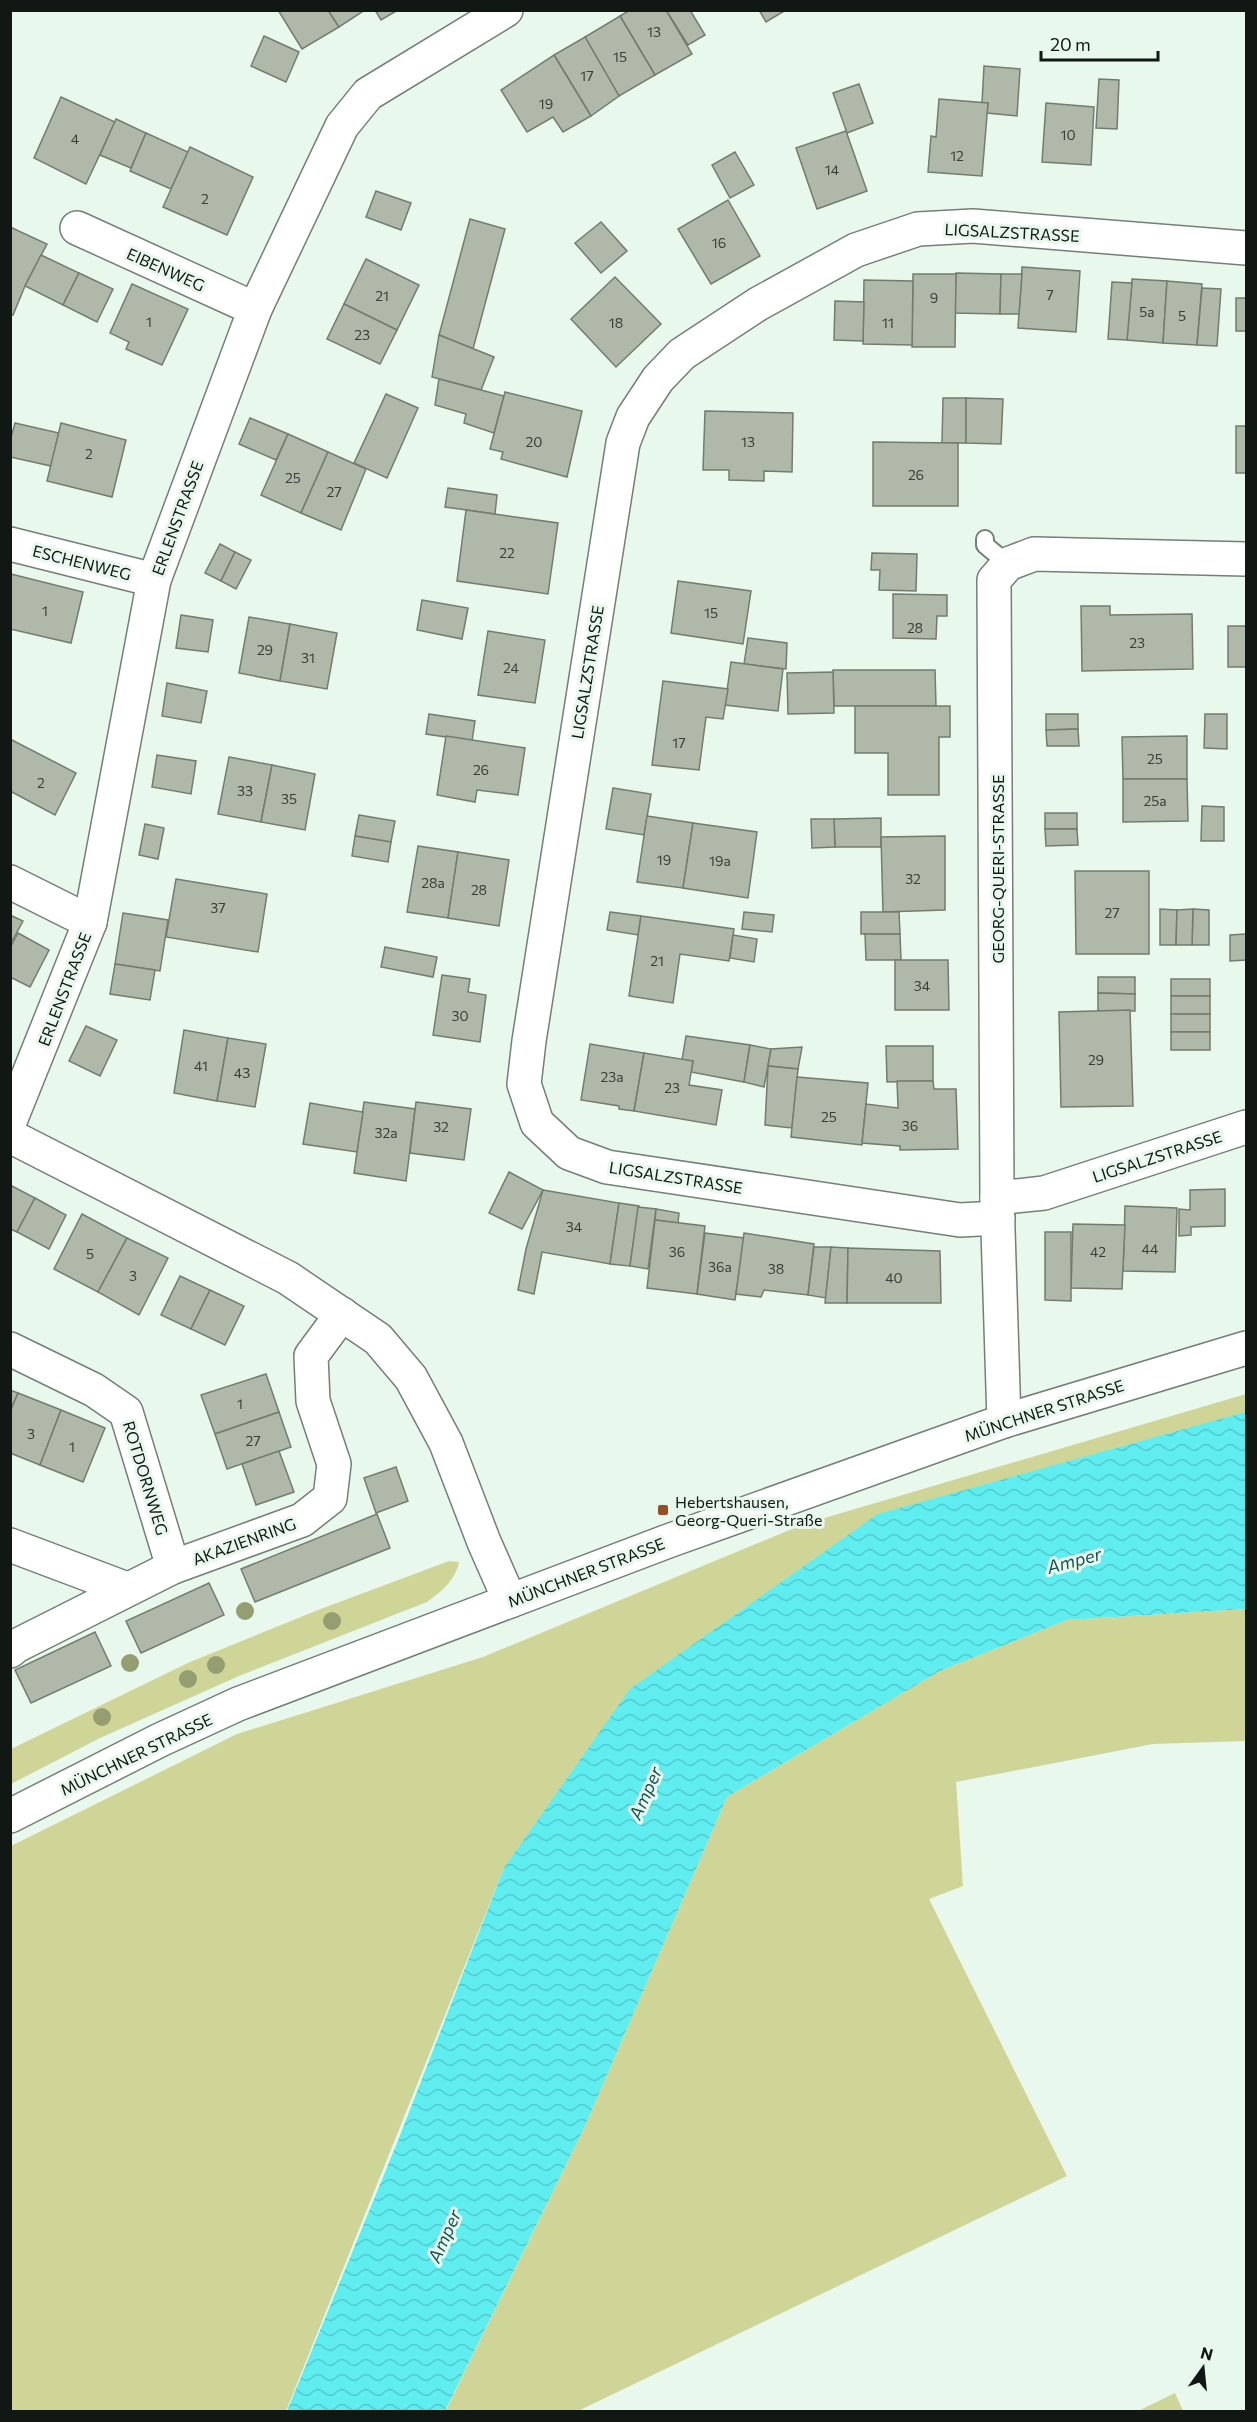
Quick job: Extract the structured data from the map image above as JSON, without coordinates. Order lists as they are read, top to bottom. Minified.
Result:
{"streets":{"street":["LIGSALZSTRASSE","EIBENWEG","ERLENSTRASSE","ESCHENWEG","GEORG-QUERI-STRASSE","MÜNCHNER STRASSE","ROTDORNWEG","AKAZIENRING"]},"crossings":[["LIGSALZSTRASSE","GEORG-QUERI-STRASSE"],["EIBENWEG","ERLENSTRASSE"],["ERLENSTRASSE","ESCHENWEG"],["GEORG-QUERI-STRASSE","MÜNCHNER STRASSE"],["ROTDORNWEG","AKAZIENRING"]],"water":["Amper"],"places":{"transit":["Hebertshausen, Georg-Queri-Straße"]},"house_numbers":["13","15","17","19","10","4","12","14","2","16","7","21","9","5a","5","1","18","11","23","20","13","2","26","25","27","22","1","15","28","23","29","31","24","17","25","26","2","33","35","25a","19","19a","32","28a","28","37","27","21","34","30","29","41","43","23a","23","25","36","32","32a","34","44","36","42","5","36a","38","3","40","1","3","27","1"],"scale_bar":"20 m","north":"top"}
